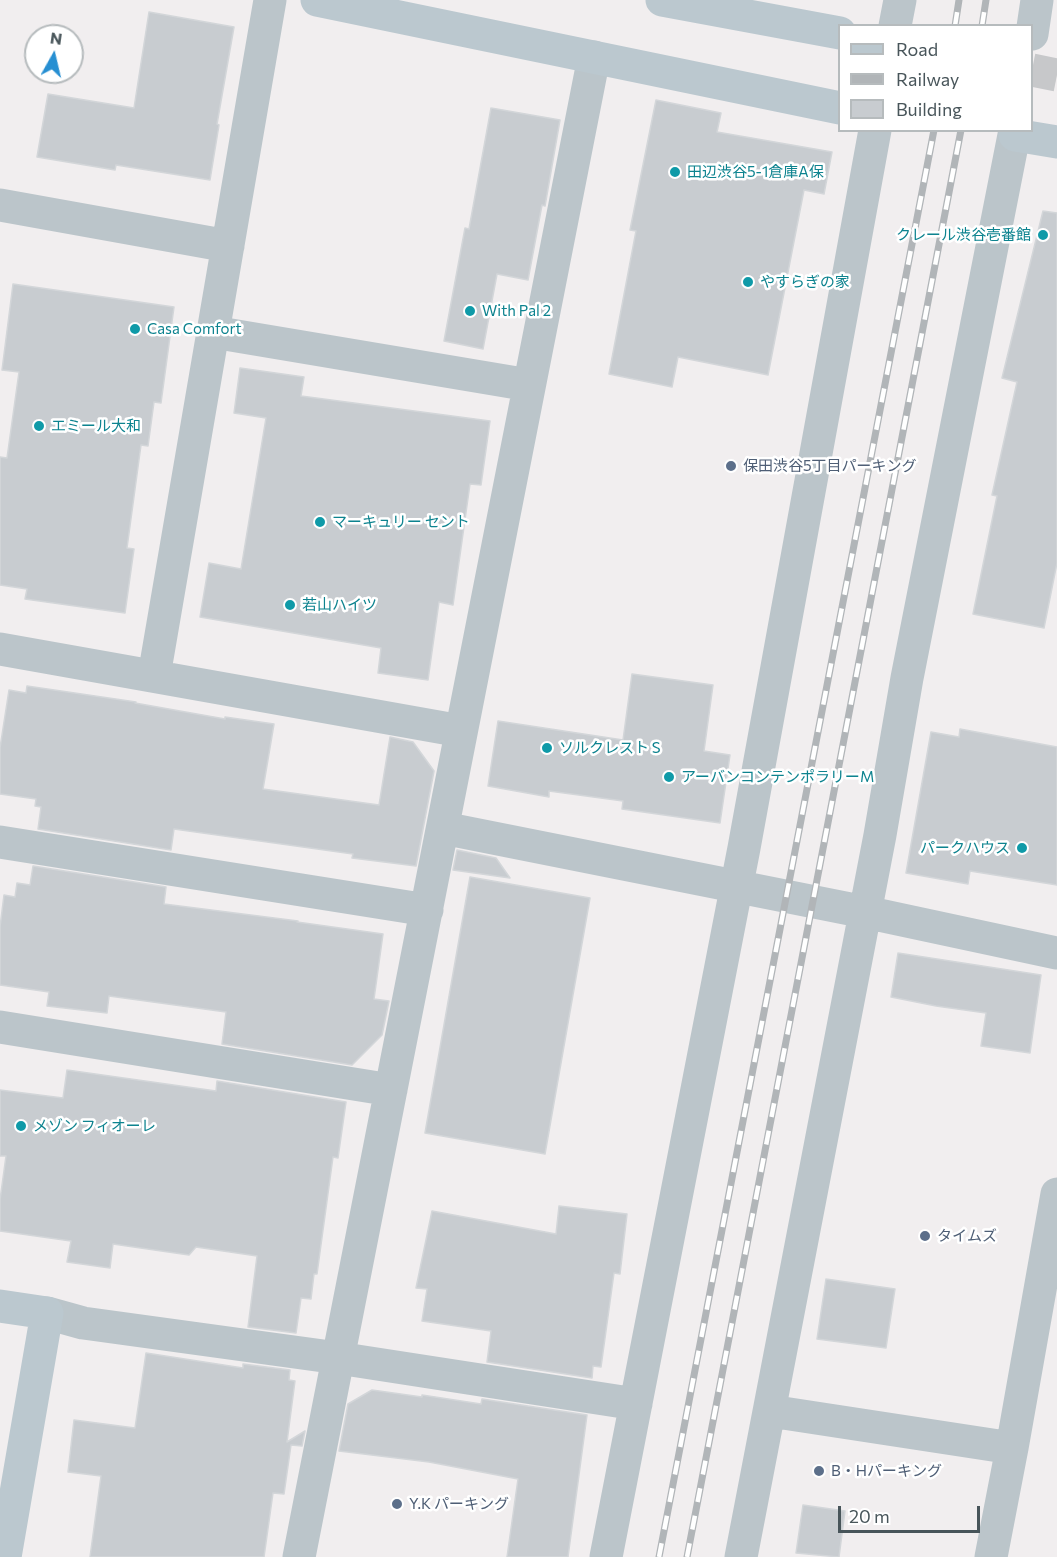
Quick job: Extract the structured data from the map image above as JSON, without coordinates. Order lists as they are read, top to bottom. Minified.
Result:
{"places":["田辺渋谷5-1倉庫A保","クレール渋谷壱番館","やすらぎの家","With Pal 2","Casa Comfort","エミール大和","保田渋谷5丁目パーキング","マーキュリー セント","若山ハイツ","ソルクレスト S","アーバンコンテンポラリーM","パークハウス","メゾン フィオーレ","タイムズ","B・Hパーキング","Y.K パーキング"],"legend":["Road","Railway","Building"],"scale_bar":"20 m","north":"top"}
